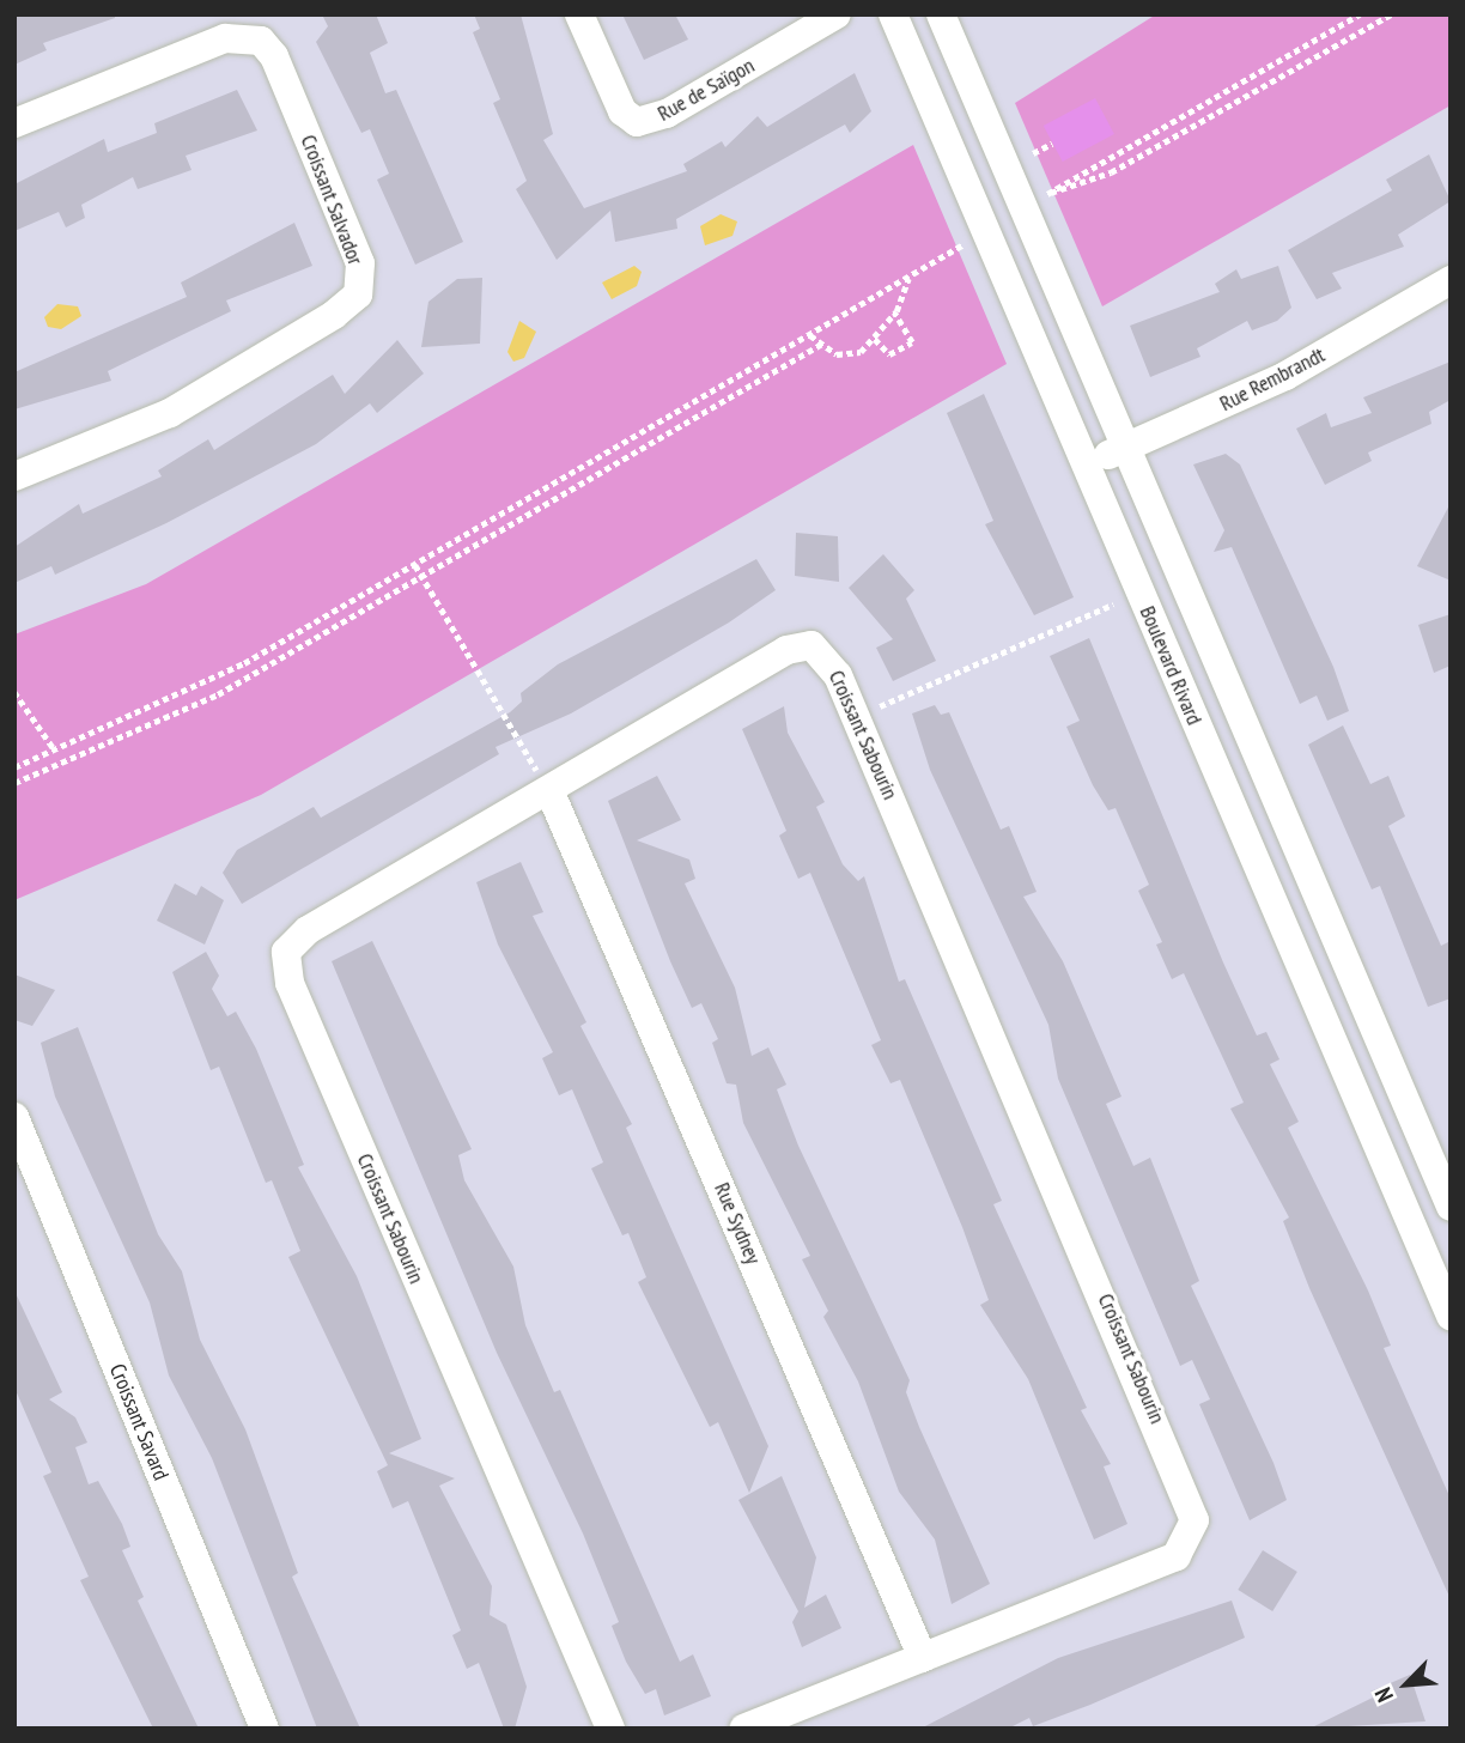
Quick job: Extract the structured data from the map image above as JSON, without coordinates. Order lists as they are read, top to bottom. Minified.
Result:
{"streets":{"street":["Rue de Saïgon","Croissant Salvador","Rue Rembrandt","Boulevard Rivard","Croissant Sabourin","Rue Sydney","Croissant Savard"]},"crossings":[["Rue Rembrandt","Boulevard Rivard"],["Croissant Sabourin","Rue Sydney"]],"north":"bottom left"}
